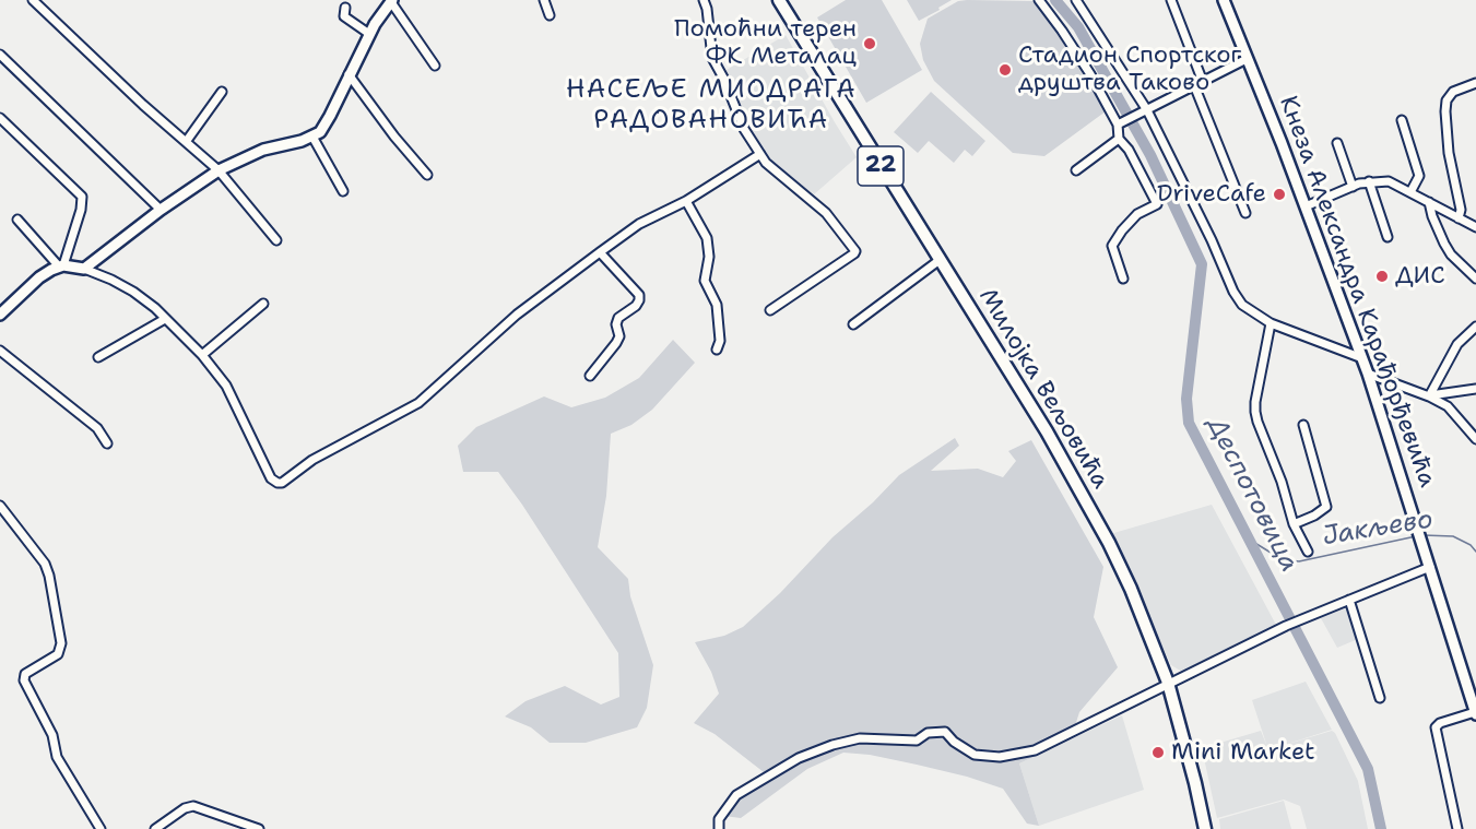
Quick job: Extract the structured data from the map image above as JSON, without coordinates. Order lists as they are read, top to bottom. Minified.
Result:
{"streets":{"main road":["22","Милојка Вељовића"],"street":["Кнеза Александра Карађорђевића"]},"districts":["НАСЕЉЕ МИОДРАГА РАДОВАНОВИЋА"],"water":["Деспотовица","Јакљево"],"places":["Помоћни терен ФК Металац","Стадион Спортског друштва Таково","DriveCafe","ДИС","Mini Market"]}
